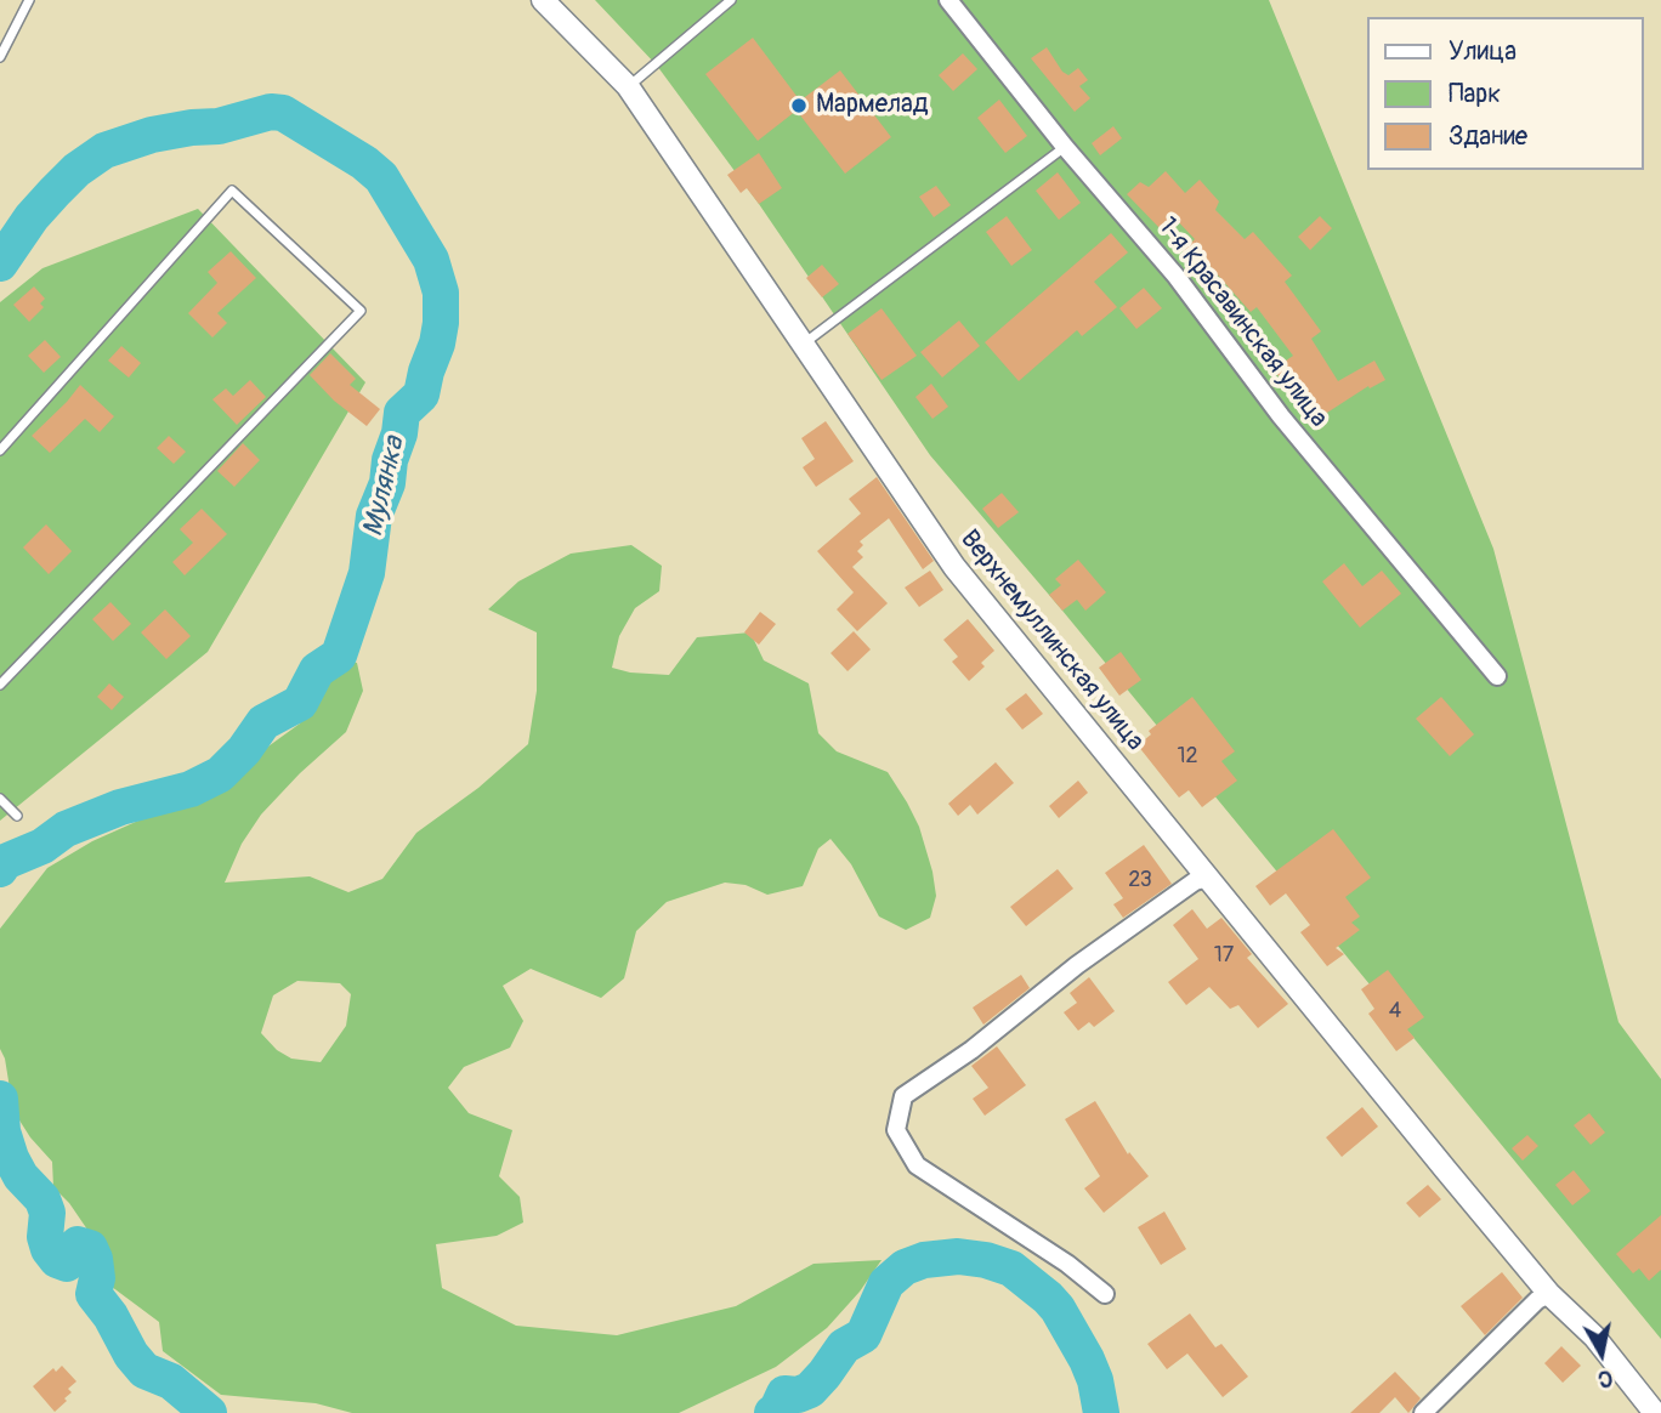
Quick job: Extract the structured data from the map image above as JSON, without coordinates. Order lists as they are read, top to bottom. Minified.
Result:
{"streets":{"street":["1-я Красавинская улица","Верхнемуллинская улица"]},"water":["Мулянка"],"places":["Мармелад"],"house_numbers":["12","23","17","4"],"legend":["Улица","Парк","Здание"],"north":"bottom"}
